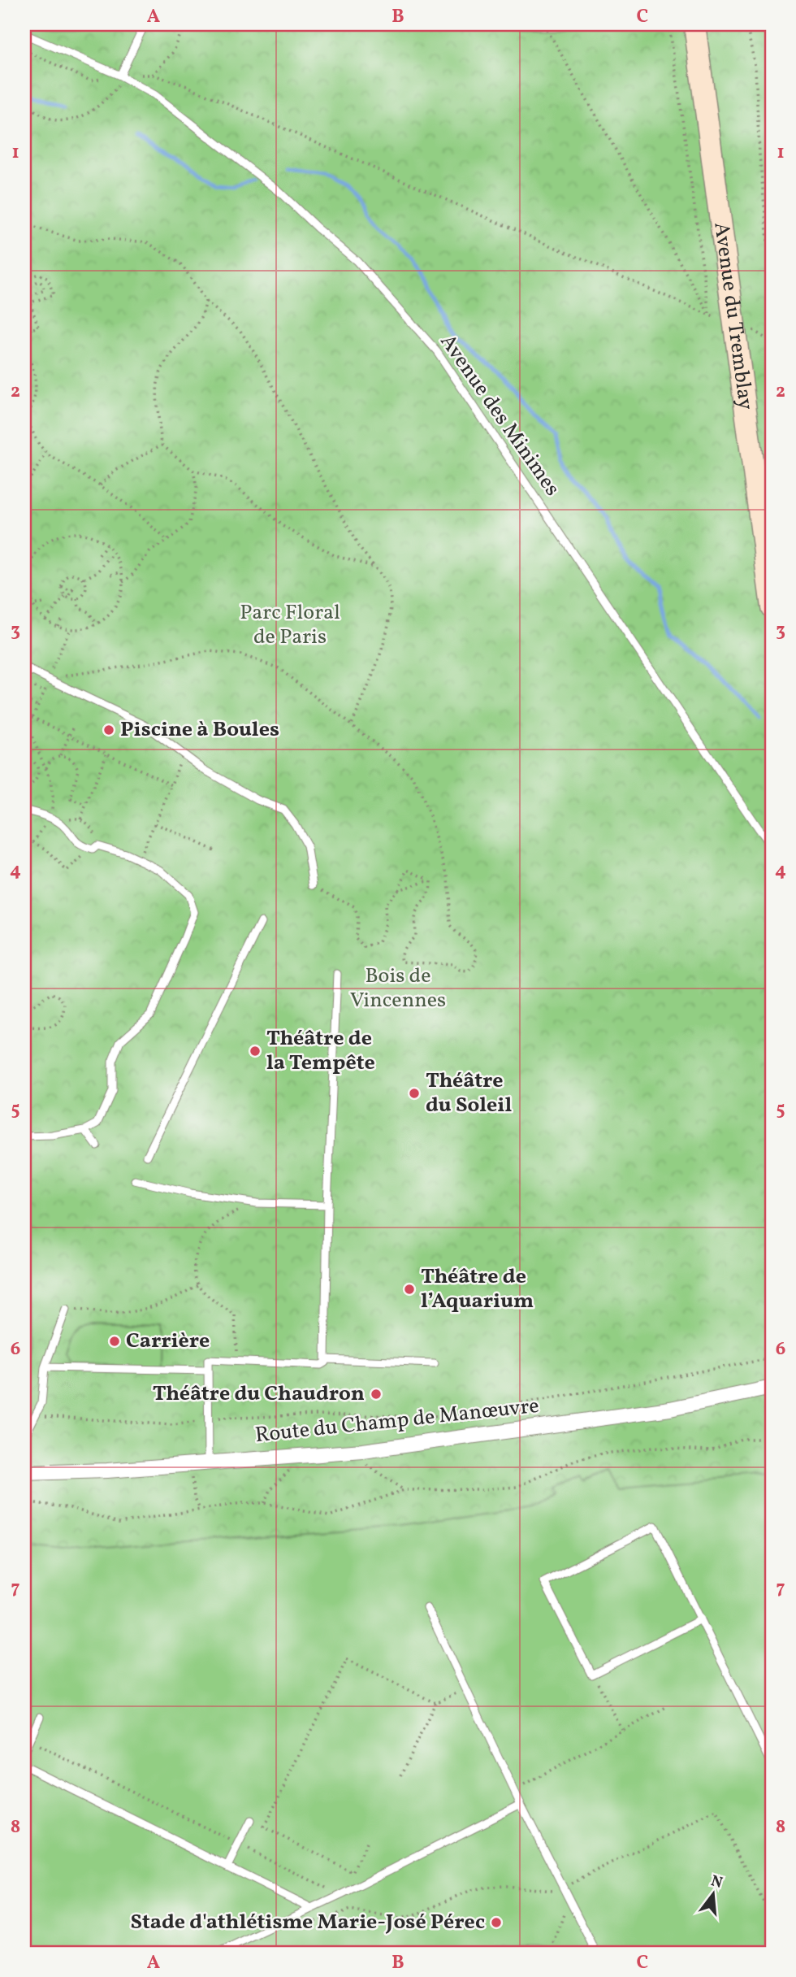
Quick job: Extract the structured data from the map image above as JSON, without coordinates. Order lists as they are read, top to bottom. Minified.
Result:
{"streets":{"main road":["Avenue du Tremblay"],"street":["Route du Champ de Manœuvre"],"lane":["Avenue des Minimes"]},"parks":["Parc Floral de Paris","Bois de Vincennes"],"places":["Piscine à Boules","Théâtre de la Tempête","Théâtre du Soleil","Théâtre de l’Aquarium","Carrière","Théâtre du Chaudron","Stade d'athlétisme Marie-José Pérec"],"north":"top","grid":{"columns":["A","B","C"],"rows":["1","2","3","4","5","6","7","8"]}}
